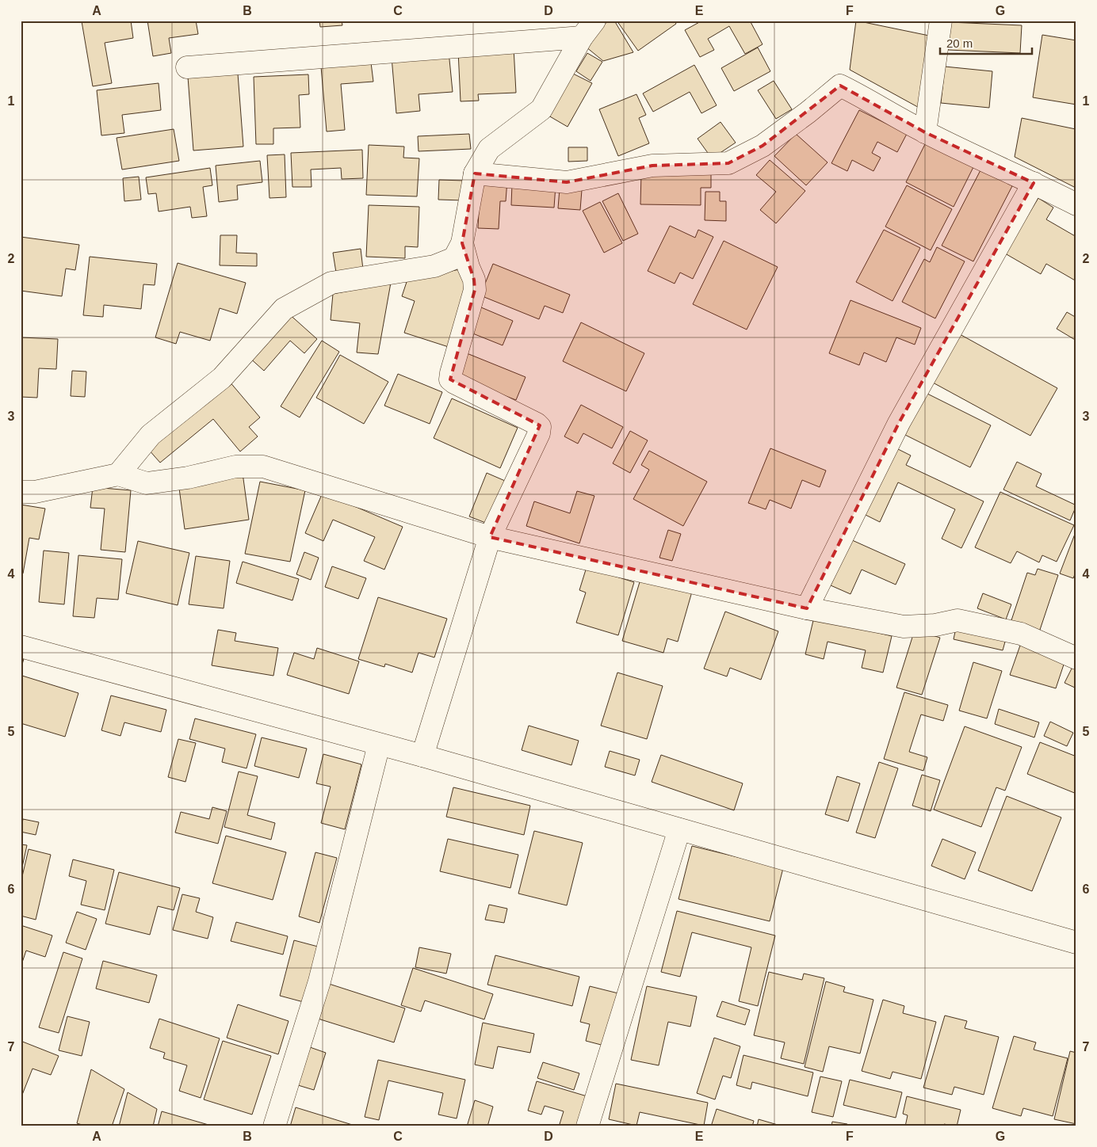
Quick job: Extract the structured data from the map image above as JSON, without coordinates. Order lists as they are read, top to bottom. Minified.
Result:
{"scale_bar":"20 m","grid":{"columns":["A","B","C","D","E","F","G"],"rows":["1","2","3","4","5","6","7"]}}
